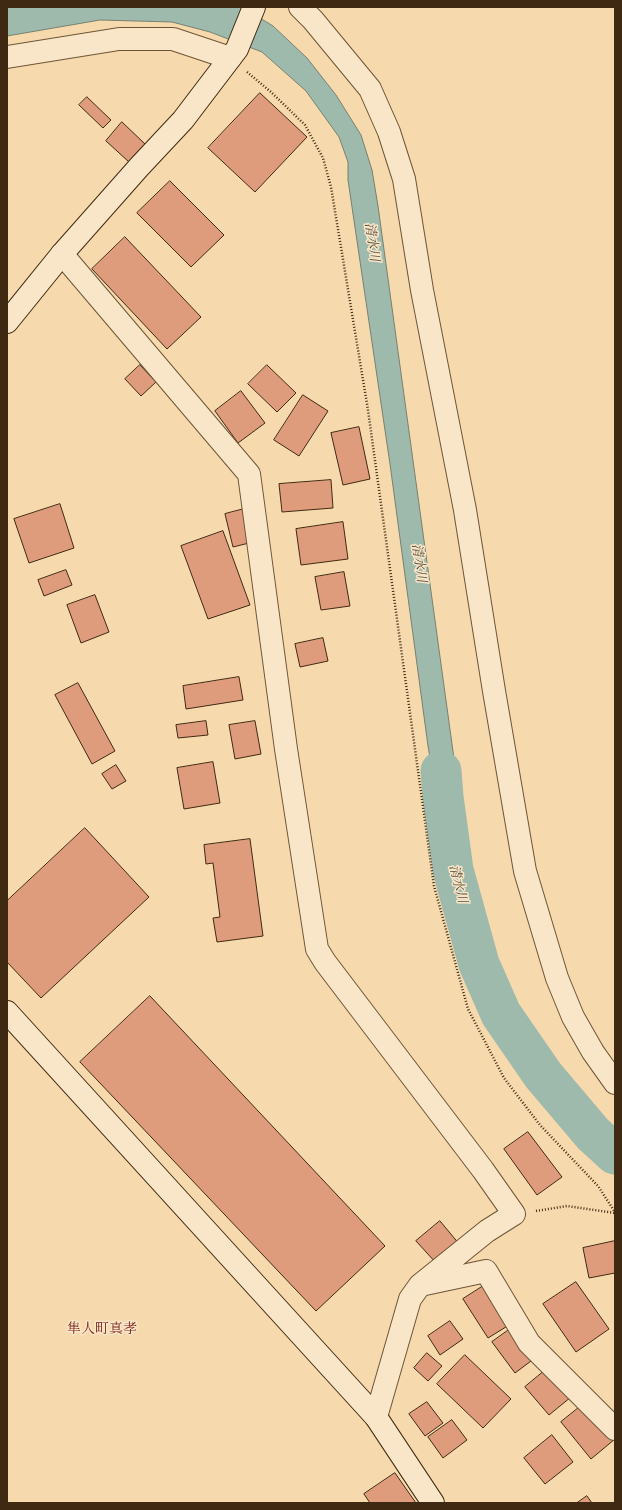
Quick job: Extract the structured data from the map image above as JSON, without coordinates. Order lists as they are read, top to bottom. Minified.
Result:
{"districts":["隼人町真孝"],"water":["清水川"]}
